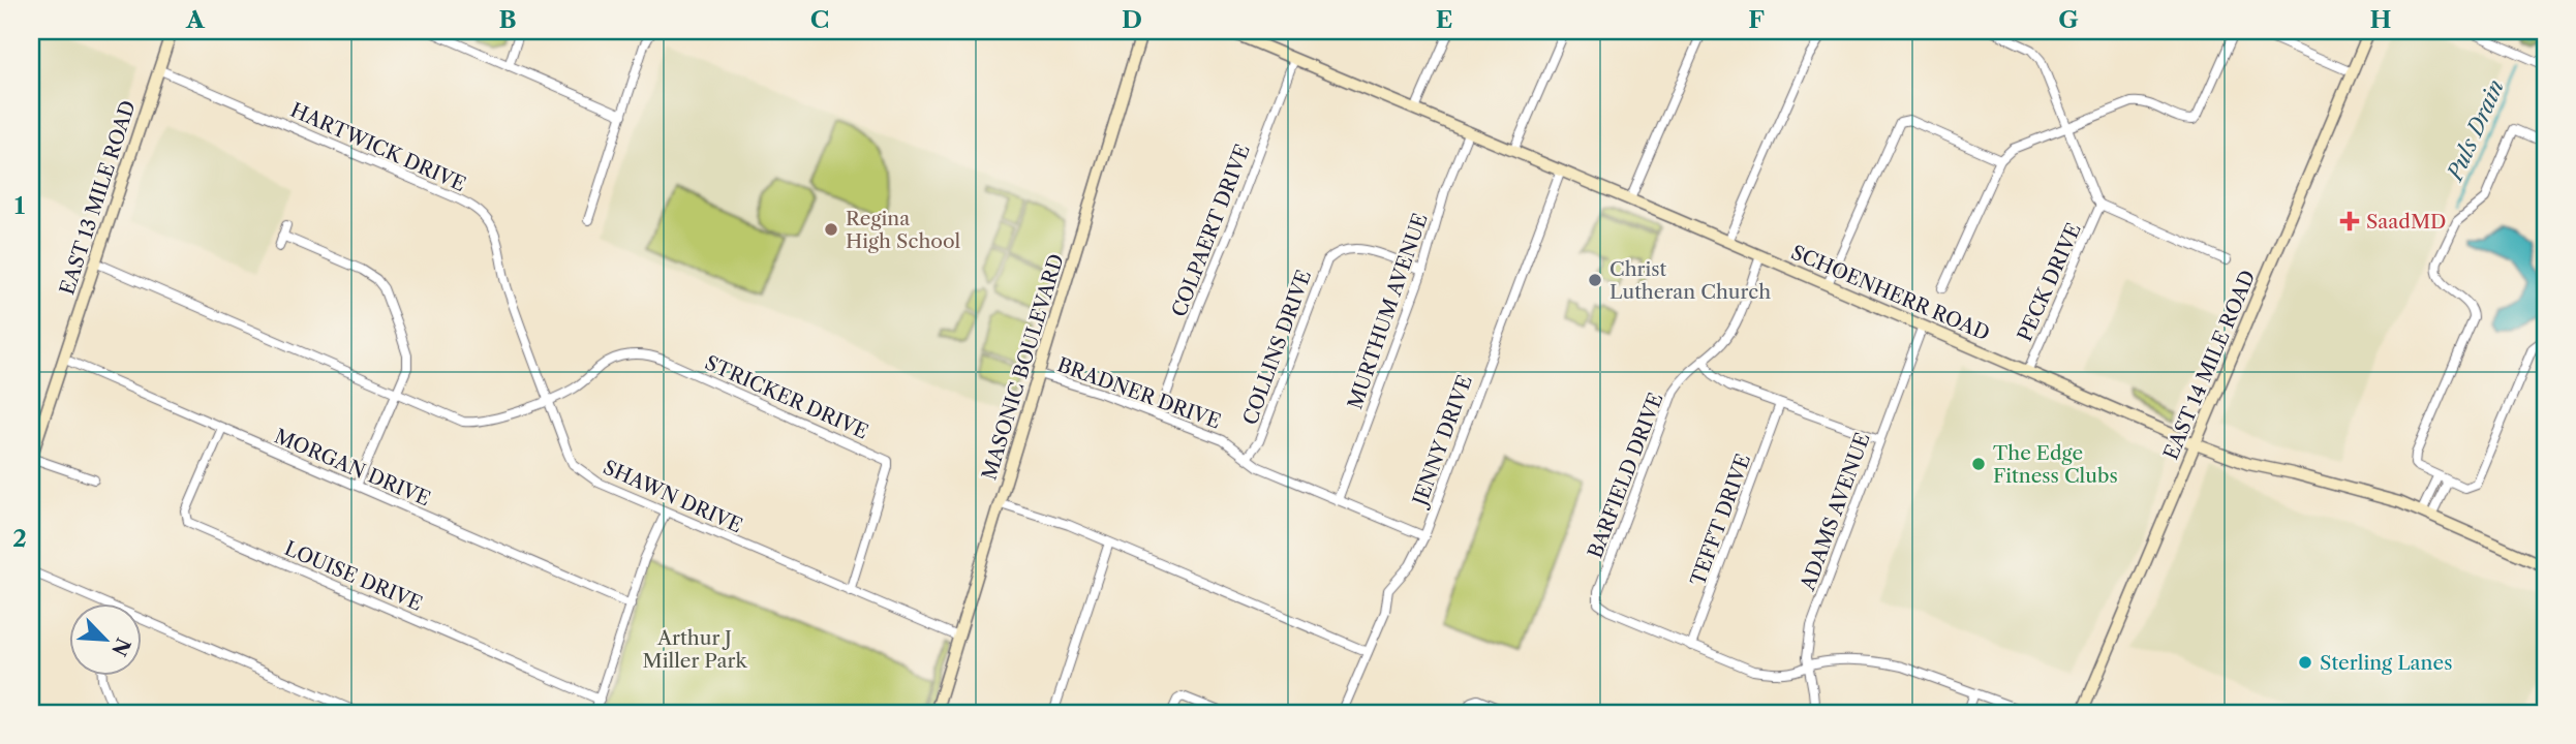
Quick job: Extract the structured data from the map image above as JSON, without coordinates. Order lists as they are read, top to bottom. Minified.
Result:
{"streets":{"main road":["EAST 13 MILE ROAD","SCHOENHERR ROAD","EAST 14 MILE ROAD","MASONIC BOULEVARD"],"street":["HARTWICK DRIVE","COLPAERT DRIVE","PECK DRIVE","MURTHUM AVENUE","COLLINS DRIVE","BRADNER DRIVE","STRICKER DRIVE","JENNY DRIVE","MORGAN DRIVE","BARFIELD DRIVE","SHAWN DRIVE","ADAMS AVENUE","TEFFT DRIVE","LOUISE DRIVE"]},"crossings":[["HARTWICK DRIVE","EAST 13 MILE ROAD"],["HARTWICK DRIVE","STRICKER DRIVE"],["HARTWICK DRIVE","SHAWN DRIVE"],["EAST 13 MILE ROAD","MORGAN DRIVE"],["COLPAERT DRIVE","SCHOENHERR ROAD"],["COLPAERT DRIVE","BRADNER DRIVE"],["PECK DRIVE","SCHOENHERR ROAD"],["SCHOENHERR ROAD","MURTHUM AVENUE"],["SCHOENHERR ROAD","EAST 14 MILE ROAD"],["SCHOENHERR ROAD","JENNY DRIVE"],["SCHOENHERR ROAD","BARFIELD DRIVE"],["SCHOENHERR ROAD","ADAMS AVENUE"],["MURTHUM AVENUE","COLLINS DRIVE"],["MURTHUM AVENUE","BRADNER DRIVE"],["COLLINS DRIVE","BRADNER DRIVE"],["MASONIC BOULEVARD","BRADNER DRIVE"],["MASONIC BOULEVARD","SHAWN DRIVE"],["BRADNER DRIVE","JENNY DRIVE"],["STRICKER DRIVE","SHAWN DRIVE"],["MORGAN DRIVE","LOUISE DRIVE"],["BARFIELD DRIVE","TEFFT DRIVE"]],"water":["Puls Drain"],"parks":["Arthur J Miller Park"],"places":{"health":["SaadMD"],"other":["Regina High School","Christ Lutheran Church","The Edge Fitness Clubs","Sterling Lanes"]},"north":"bottom right","grid":{"columns":["A","B","C","D","E","F","G","H"],"rows":["1","2"]}}
